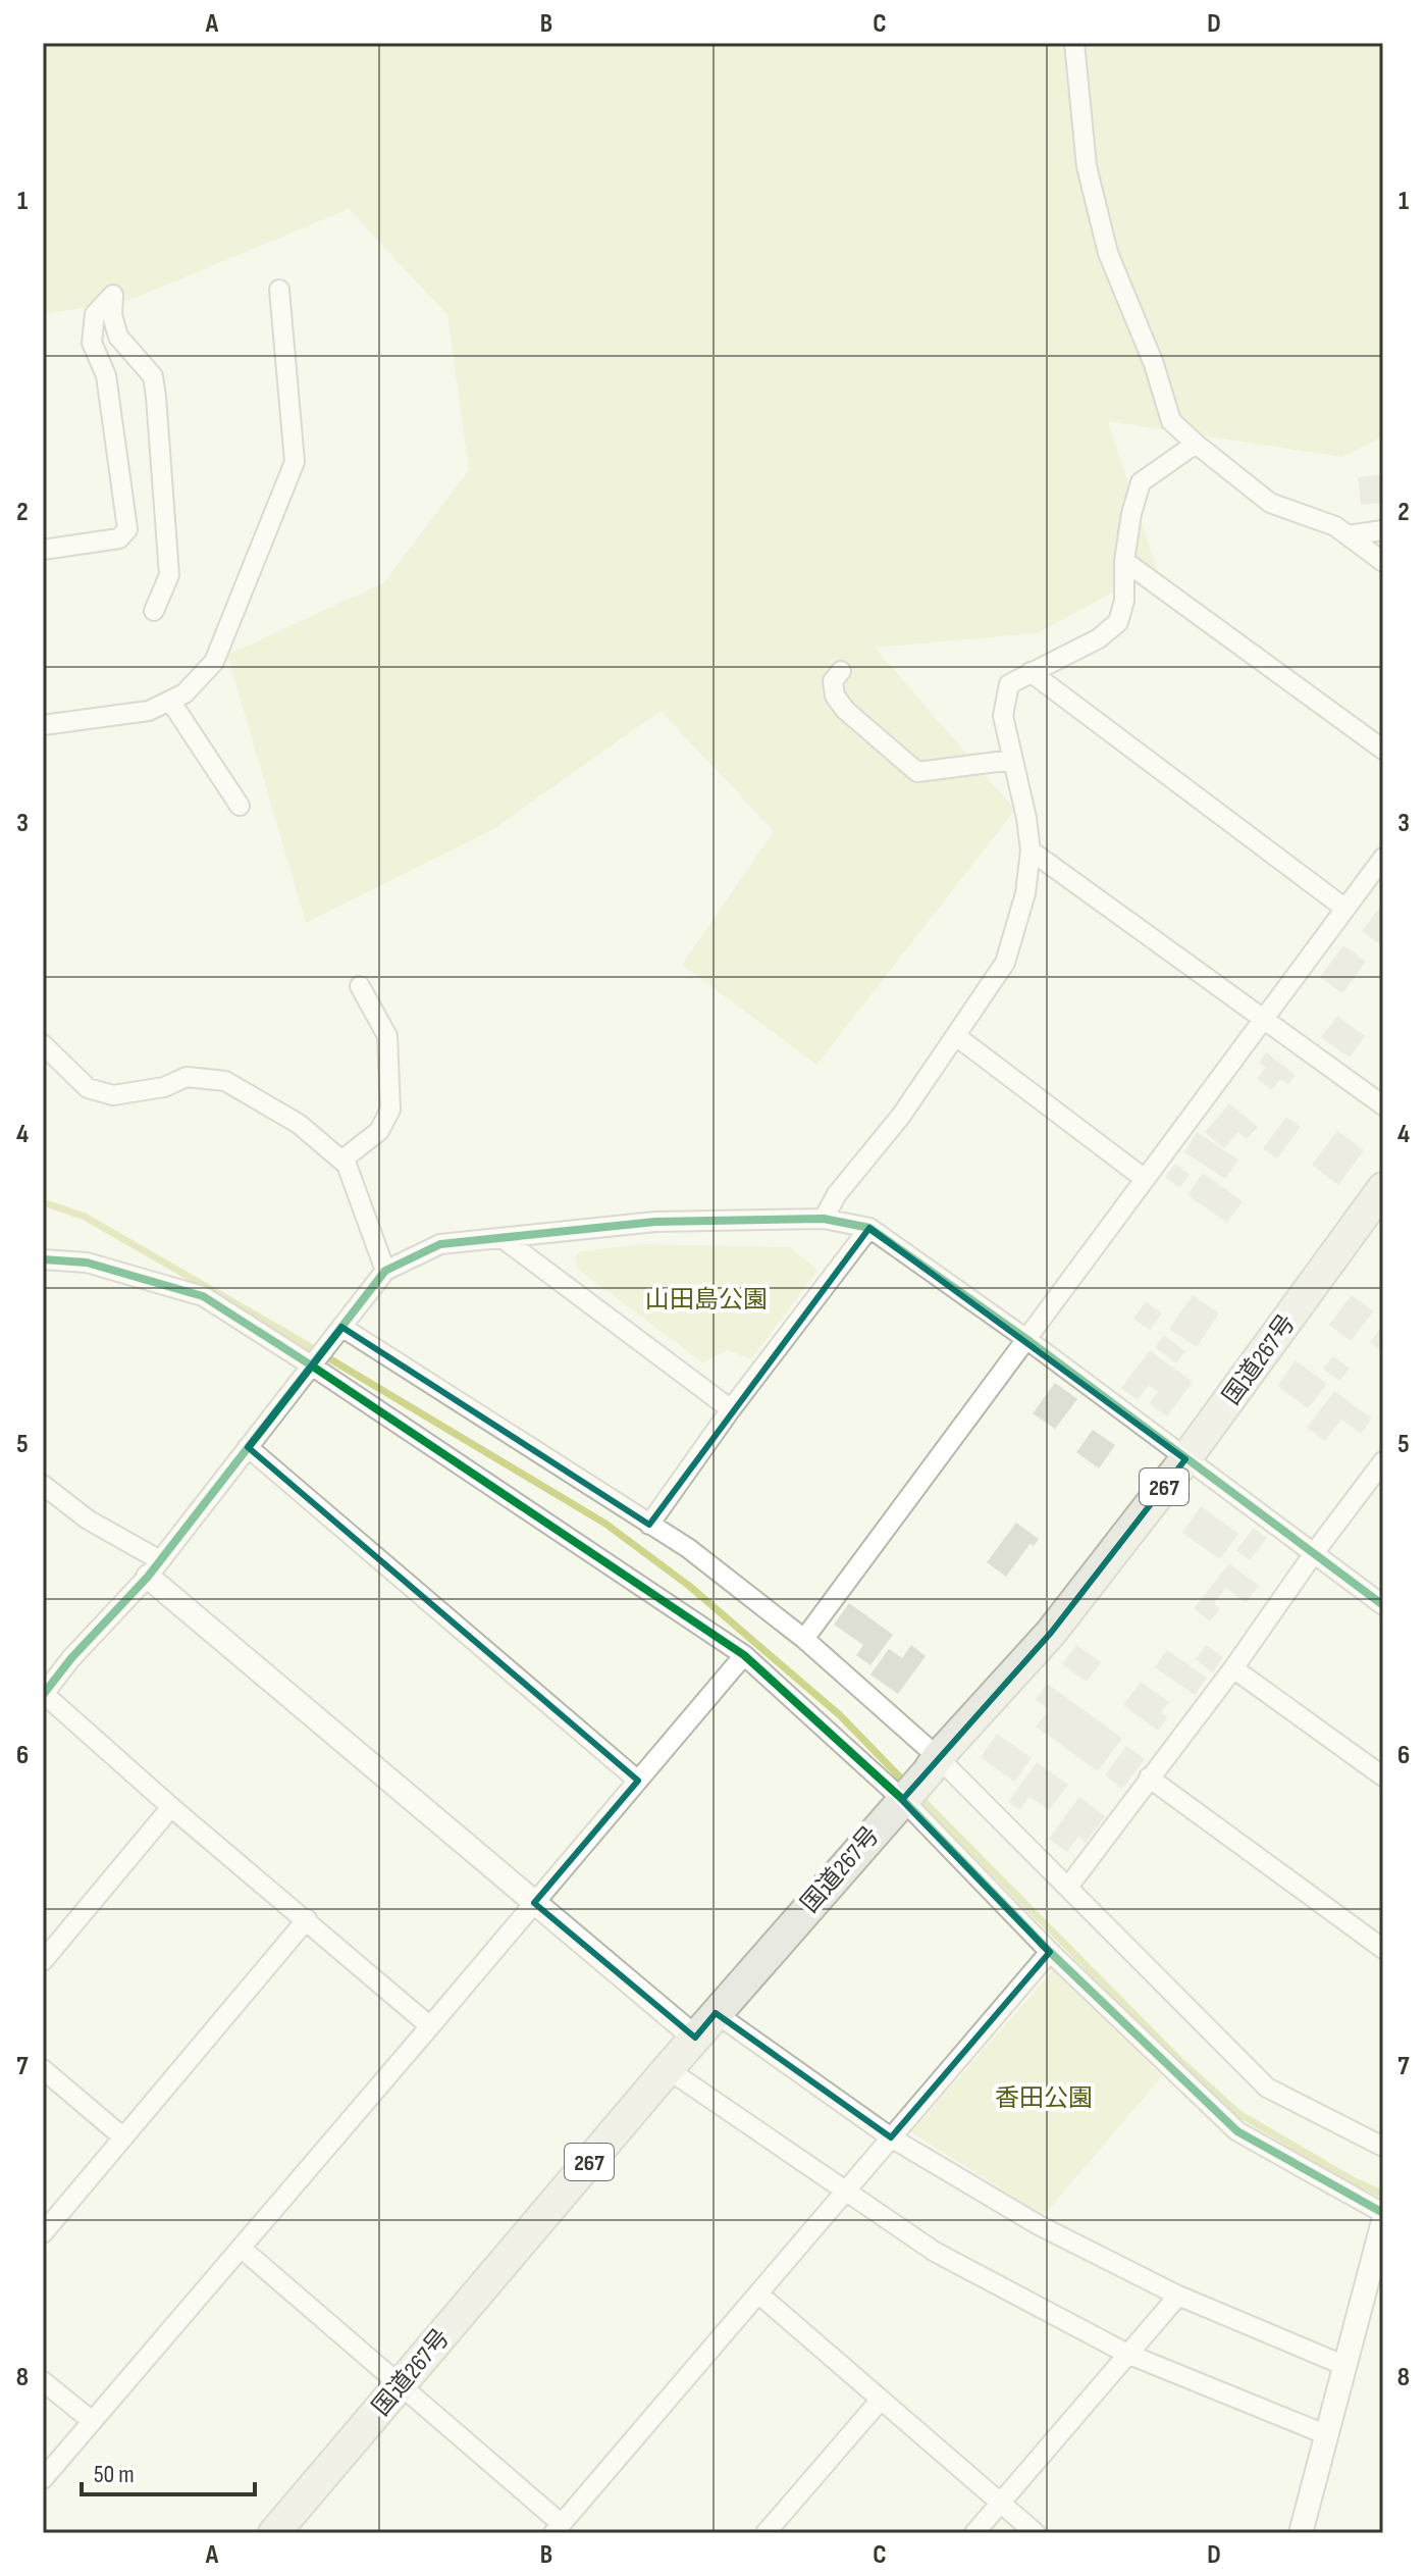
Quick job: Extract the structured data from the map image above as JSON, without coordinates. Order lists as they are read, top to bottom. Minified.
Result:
{"streets":{"highway":["国道267号","267"]},"parks":["山田島公園","香田公園"],"scale_bar":"50 m","grid":{"columns":["A","B","C","D"],"rows":["1","2","3","4","5","6","7","8"]}}
